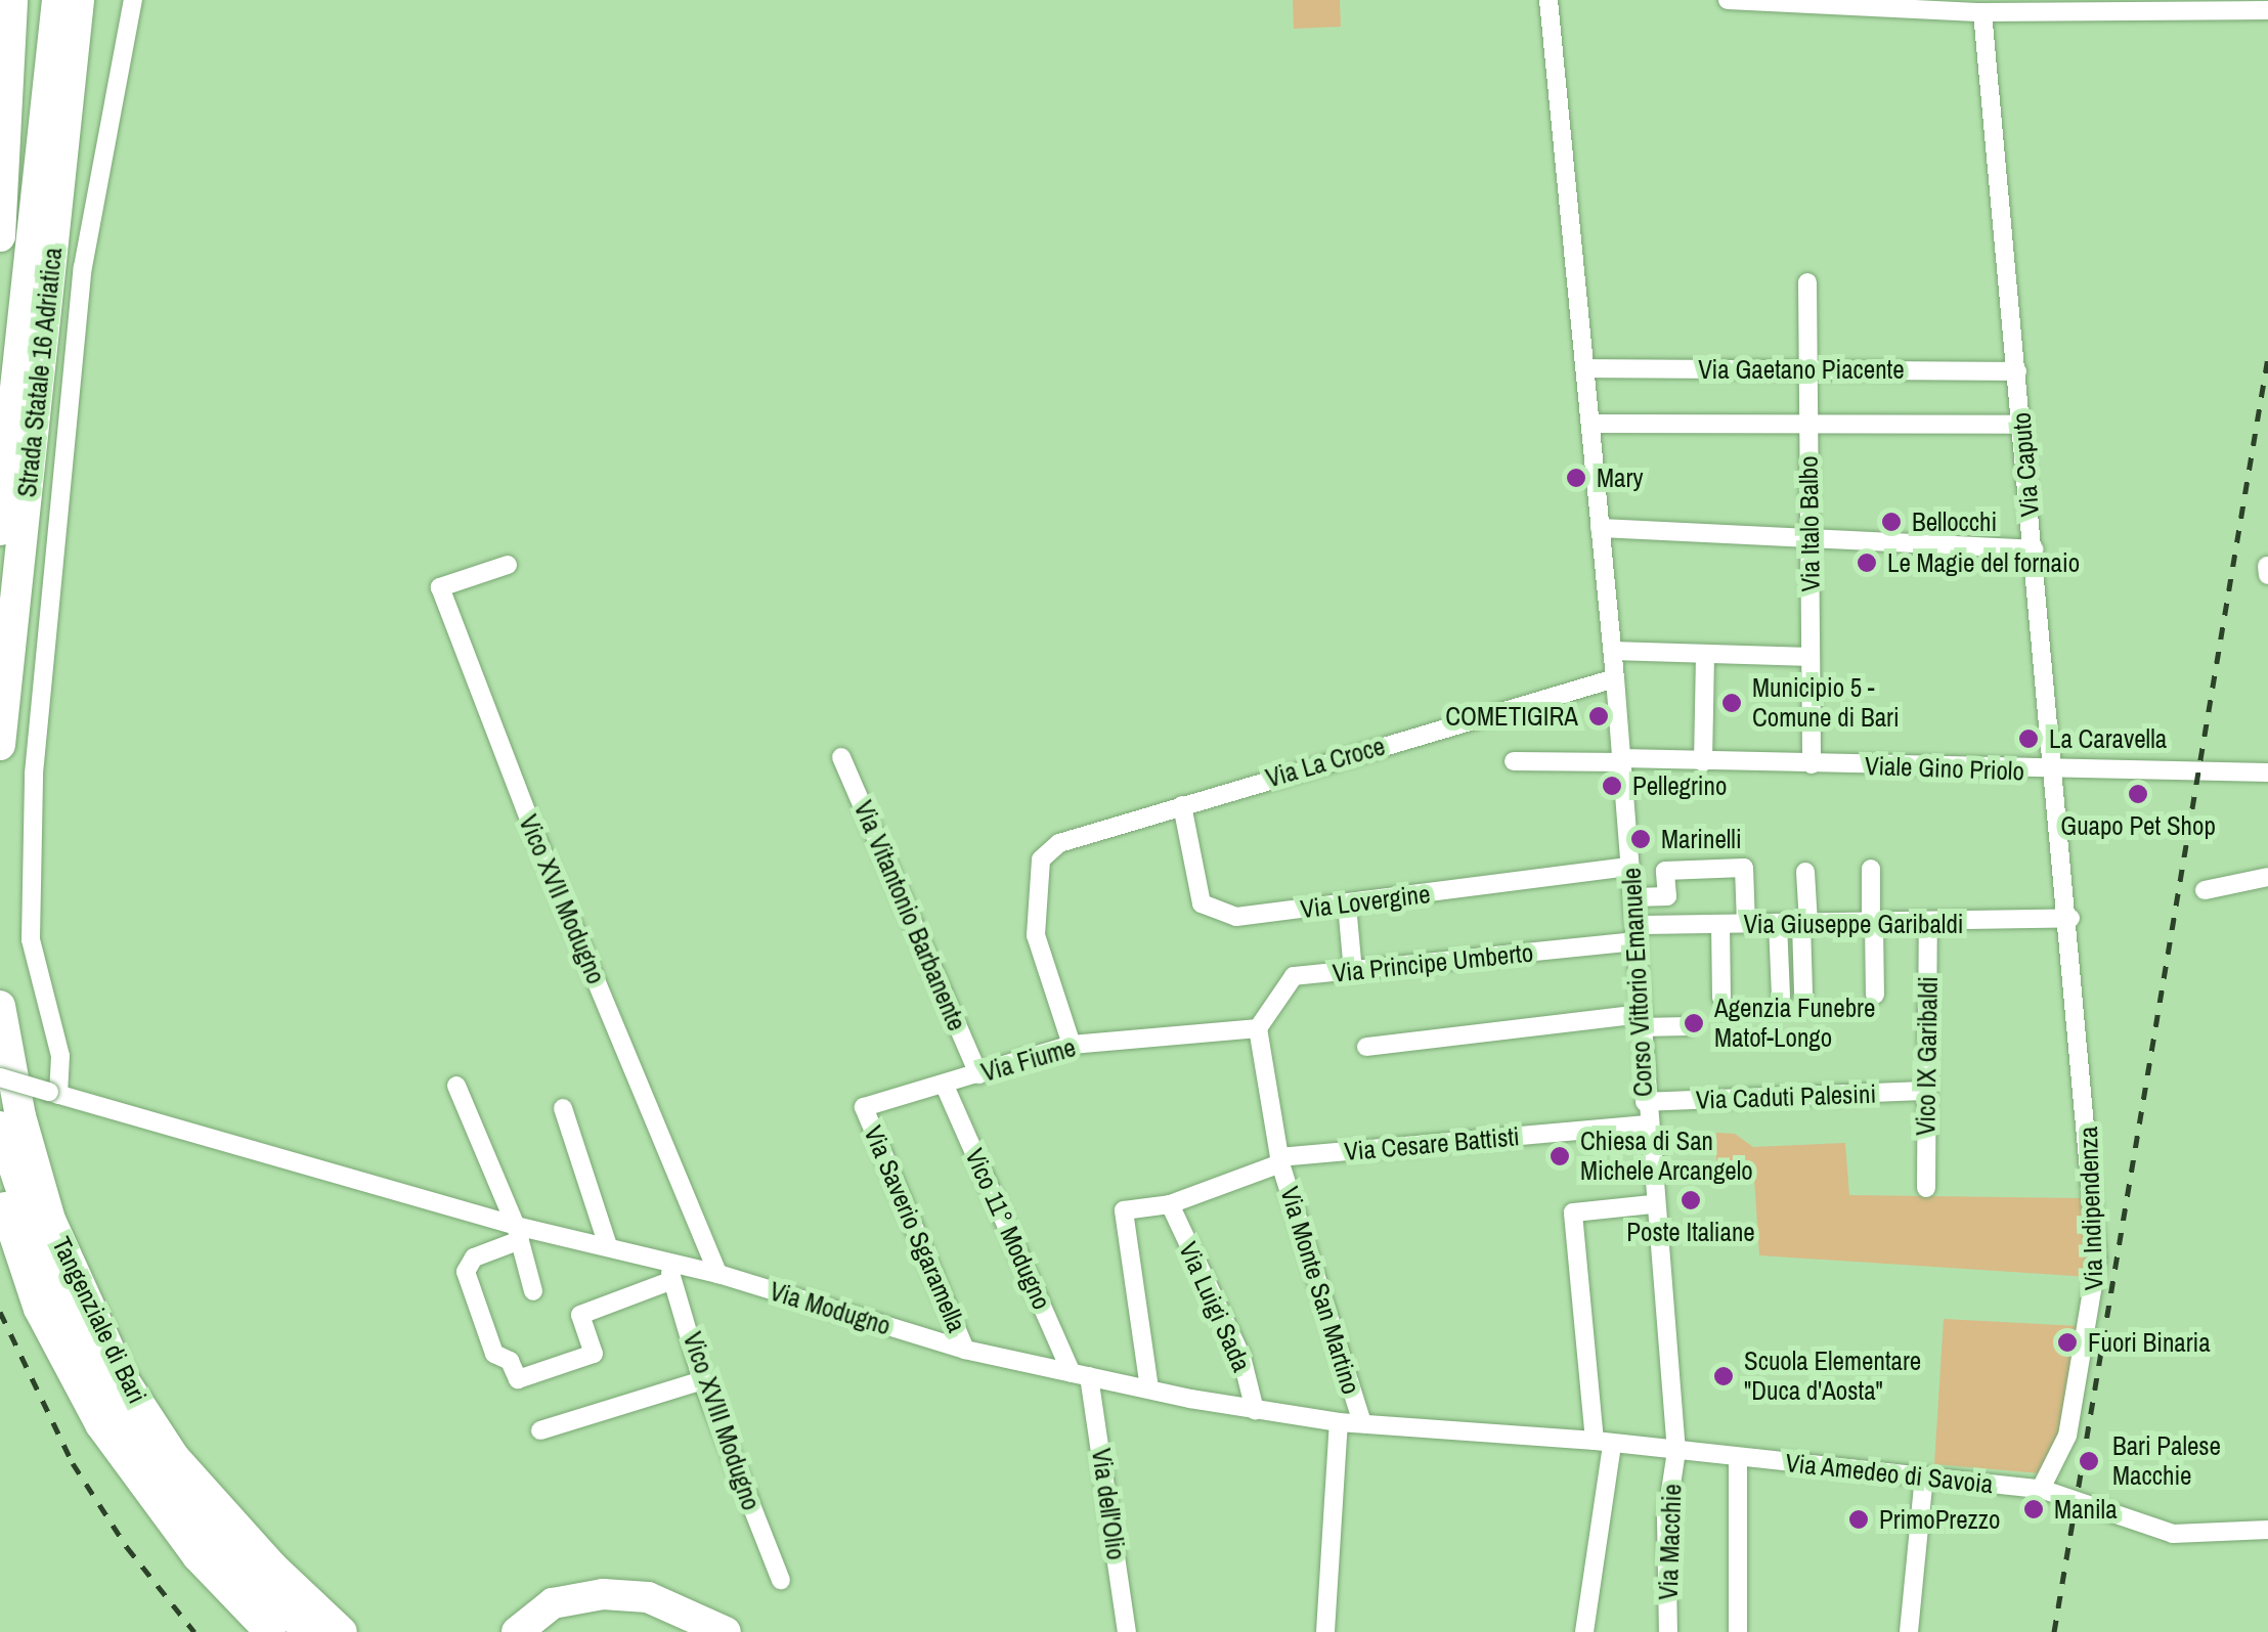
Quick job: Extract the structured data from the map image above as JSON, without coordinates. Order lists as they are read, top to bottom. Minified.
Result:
{"streets":{"highway":["Strada Statale 16 Adriatica","Tangenziale di Bari"],"street":["Via Gaetano Piacente","Via Caputo","Via Italo Balbo","Via La Croce","Viale Gino Priolo","Vico XVII Modugno","Via Lovergine","Via Vitantonio Barbanente","Via Giuseppe Garibaldi","Via Principe Umberto","Corso Vittorio Emanuele","Vico IX Garibaldi","Via Fiume","Via Caduti Palesini","Via Cesare Battisti","Via Indipendenza","Via Saverio Sgaramella","Vico 11° Modugno","Via Monte San Martino","Via Luigi Sada","Via Modugno","Vico XVIII Modugno","Via Amedeo di Savoia","Via dell'Olio","Via Macchie"]},"crossings":[["Via Gaetano Piacente","Via Caputo"],["Via Gaetano Piacente","Via Italo Balbo"],["Via Gaetano Piacente","Corso Vittorio Emanuele"],["Via Caputo","Viale Gino Priolo"],["Via Caputo","Via Giuseppe Garibaldi"],["Via Caputo","Via Indipendenza"],["Via Italo Balbo","Viale Gino Priolo"],["Via La Croce","Via Lovergine"],["Via La Croce","Corso Vittorio Emanuele"],["Via La Croce","Via Fiume"],["Viale Gino Priolo","Corso Vittorio Emanuele"],["Vico XVII Modugno","Via Modugno"],["Via Lovergine","Corso Vittorio Emanuele"],["Via Vitantonio Barbanente","Via Fiume"],["Via Giuseppe Garibaldi","Via Principe Umberto"],["Via Giuseppe Garibaldi","Corso Vittorio Emanuele"],["Via Giuseppe Garibaldi","Vico IX Garibaldi"],["Via Giuseppe Garibaldi","Via Indipendenza"],["Via Principe Umberto","Corso Vittorio Emanuele"],["Via Principe Umberto","Via Fiume"],["Via Principe Umberto","Via Monte San Martino"],["Corso Vittorio Emanuele","Via Caduti Palesini"],["Corso Vittorio Emanuele","Via Cesare Battisti"],["Corso Vittorio Emanuele","Via Modugno"],["Corso Vittorio Emanuele","Via Amedeo di Savoia"],["Corso Vittorio Emanuele","Via Macchie"],["Vico IX Garibaldi","Via Caduti Palesini"],["Via Fiume","Via Saverio Sgaramella"],["Via Fiume","Vico 11° Modugno"],["Via Fiume","Via Monte San Martino"],["Via Cesare Battisti","Via Monte San Martino"],["Via Cesare Battisti","Via Luigi Sada"],["Via Cesare Battisti","Via Modugno"],["Via Indipendenza","Via Amedeo di Savoia"],["Via Saverio Sgaramella","Via Modugno"],["Vico 11° Modugno","Via Modugno"],["Vico 11° Modugno","Via dell'Olio"],["Via Monte San Martino","Via Modugno"],["Via Luigi Sada","Via Modugno"],["Via Modugno","Tangenziale di Bari"],["Via Modugno","Vico XVIII Modugno"],["Via Modugno","Via Amedeo di Savoia"],["Via Modugno","Via dell'Olio"],["Via Modugno","Via Macchie"],["Via Amedeo di Savoia","Via Macchie"]],"places":["Mary","Bellocchi","Le Magie del fornaio","Municipio 5 - Comune di Bari","COMETIGIRA","La Caravella","Pellegrino","Guapo Pet Shop","Marinelli","Agenzia Funebre Matof-Longo","Chiesa di San Michele Arcangelo","Poste Italiane","Fuori Binaria","Scuola Elementare \"Duca d'Aosta\"","Bari Palese Macchie","Manila","PrimoPrezzo"]}
